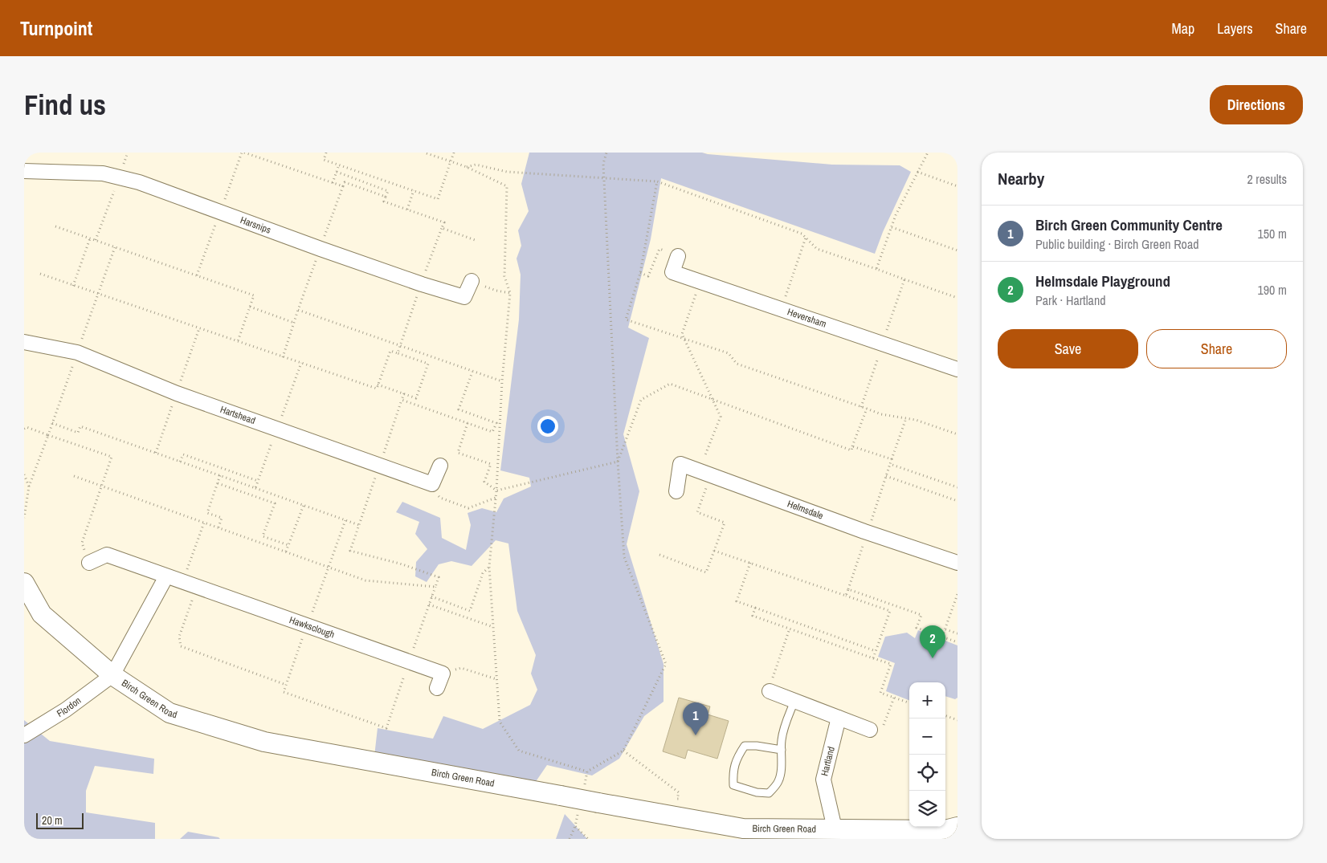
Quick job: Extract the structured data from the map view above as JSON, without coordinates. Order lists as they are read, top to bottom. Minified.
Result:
{"streets":{"street":["Harsnips","Heversham","Hartshead","Helmsdale","Hawksclough","Birch Green Road","Flordon","Hartland"]},"crossings":[["Birch Green Road","Flordon"],["Birch Green Road","Hartland"]],"scale_bar":"20 m","page":{"header":"Turnpoint","nav":["Map","Layers","Share"],"buttons":["Directions",["Save","Share"]],"title":"Find us","heading":["Nearby","2 results"],"list":[{"mark":"1","name":"Birch Green Community Centre","note":"Public building · Birch Green Road","value":"150 m"},{"mark":"2","name":"Helmsdale Playground","note":"Park · Hartland","value":"190 m"}],"pins":["2","1"],"map_buttons":["+","−"],"scale":"20 m"}}
